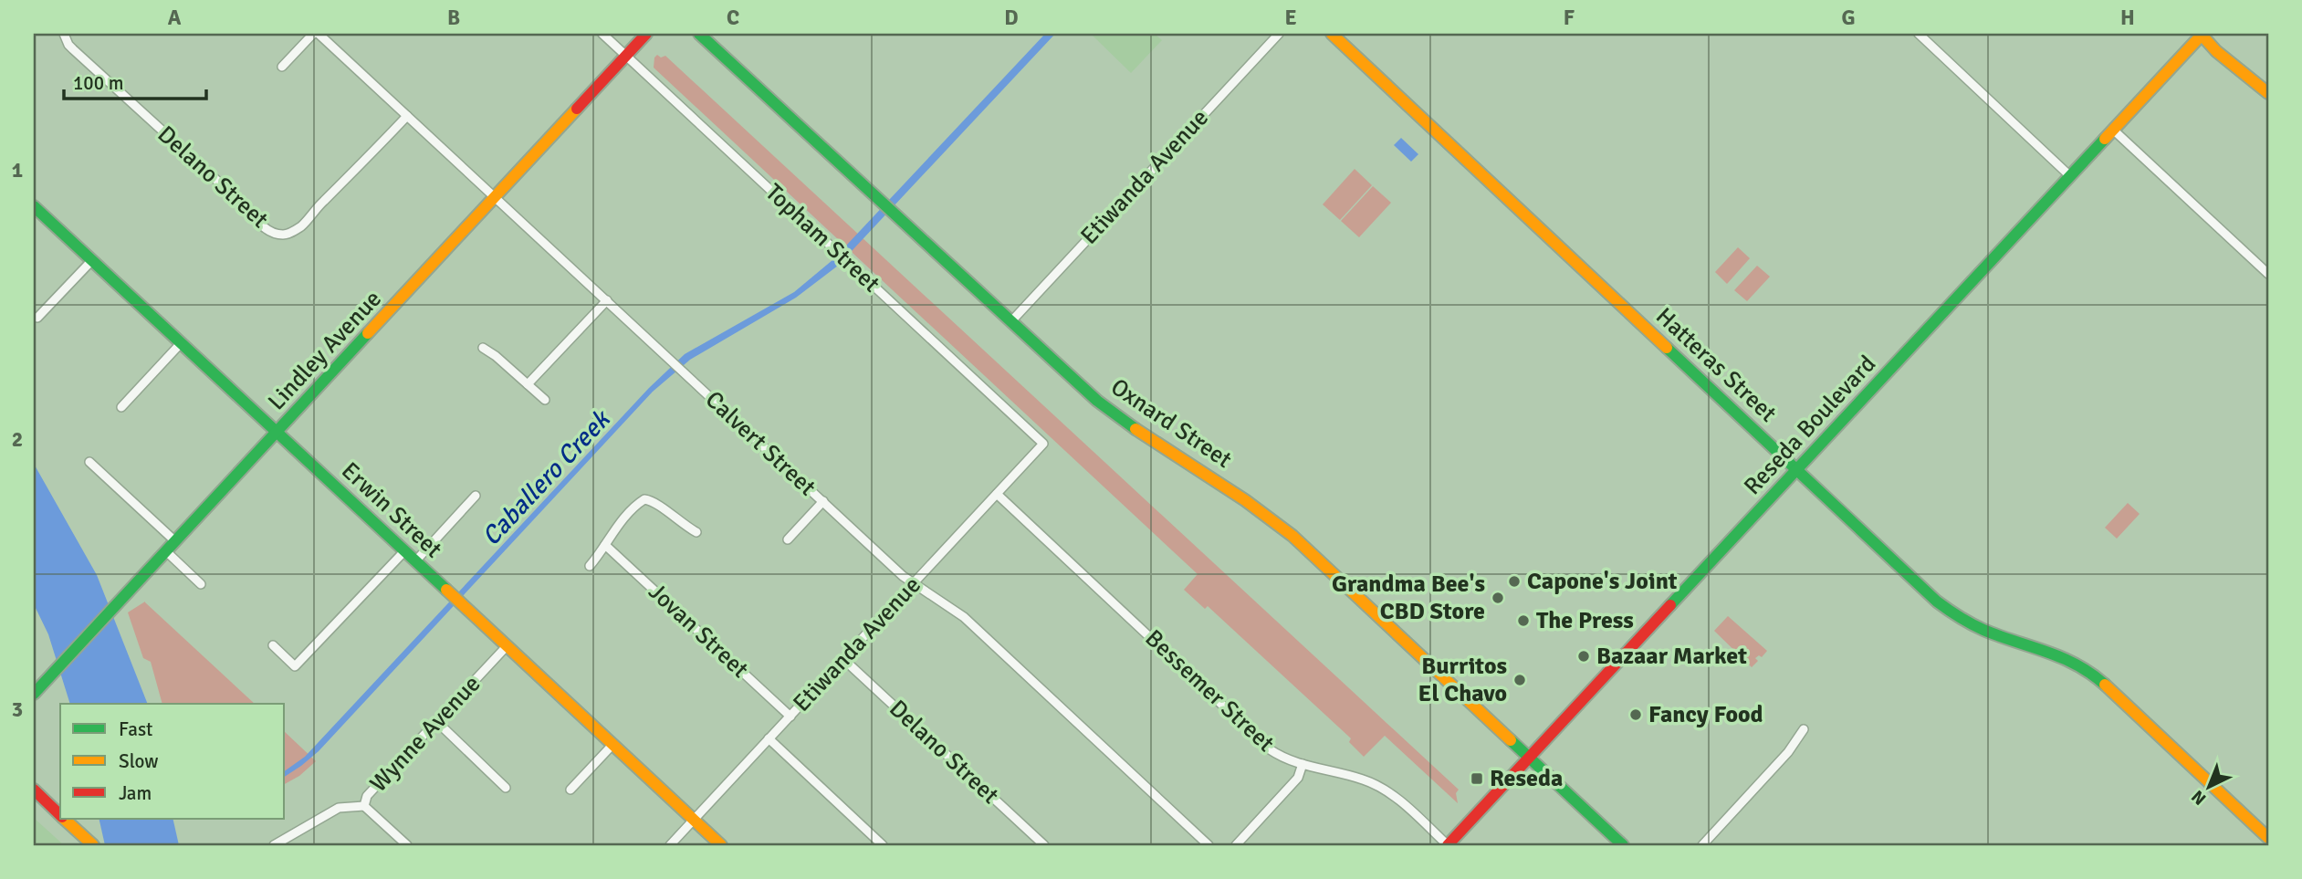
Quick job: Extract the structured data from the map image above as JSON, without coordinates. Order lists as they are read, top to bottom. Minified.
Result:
{"streets":{"main road":["Lindley Avenue","Hatteras Street","Oxnard Street","Reseda Boulevard","Erwin Street"],"street":["Delano Street","Etiwanda Avenue","Topham Street","Calvert Street","Jovan Street","Bessemer Street","Wynne Avenue"]},"crossings":[["Delano Street","Etiwanda Avenue"],["Delano Street","Calvert Street"],["Etiwanda Avenue","Topham Street"],["Etiwanda Avenue","Oxnard Street"],["Etiwanda Avenue","Calvert Street"],["Etiwanda Avenue","Erwin Street"],["Etiwanda Avenue","Jovan Street"],["Etiwanda Avenue","Bessemer Street"],["Topham Street","Lindley Avenue"],["Lindley Avenue","Calvert Street"],["Lindley Avenue","Erwin Street"],["Hatteras Street","Reseda Boulevard"],["Oxnard Street","Reseda Boulevard"],["Reseda Boulevard","Bessemer Street"],["Erwin Street","Wynne Avenue"]],"water":["Caballero Creek"],"places":{"other":["Capone's Joint","Grandma Bee's CBD Store","The Press","Bazaar Market","Burritos El Chavo","Fancy Food"],"transit":["Reseda"]},"legend":["Fast","Slow","Jam"],"scale_bar":"100 m","north":"bottom left","grid":{"columns":["A","B","C","D","E","F","G","H"],"rows":["1","2","3"]}}
